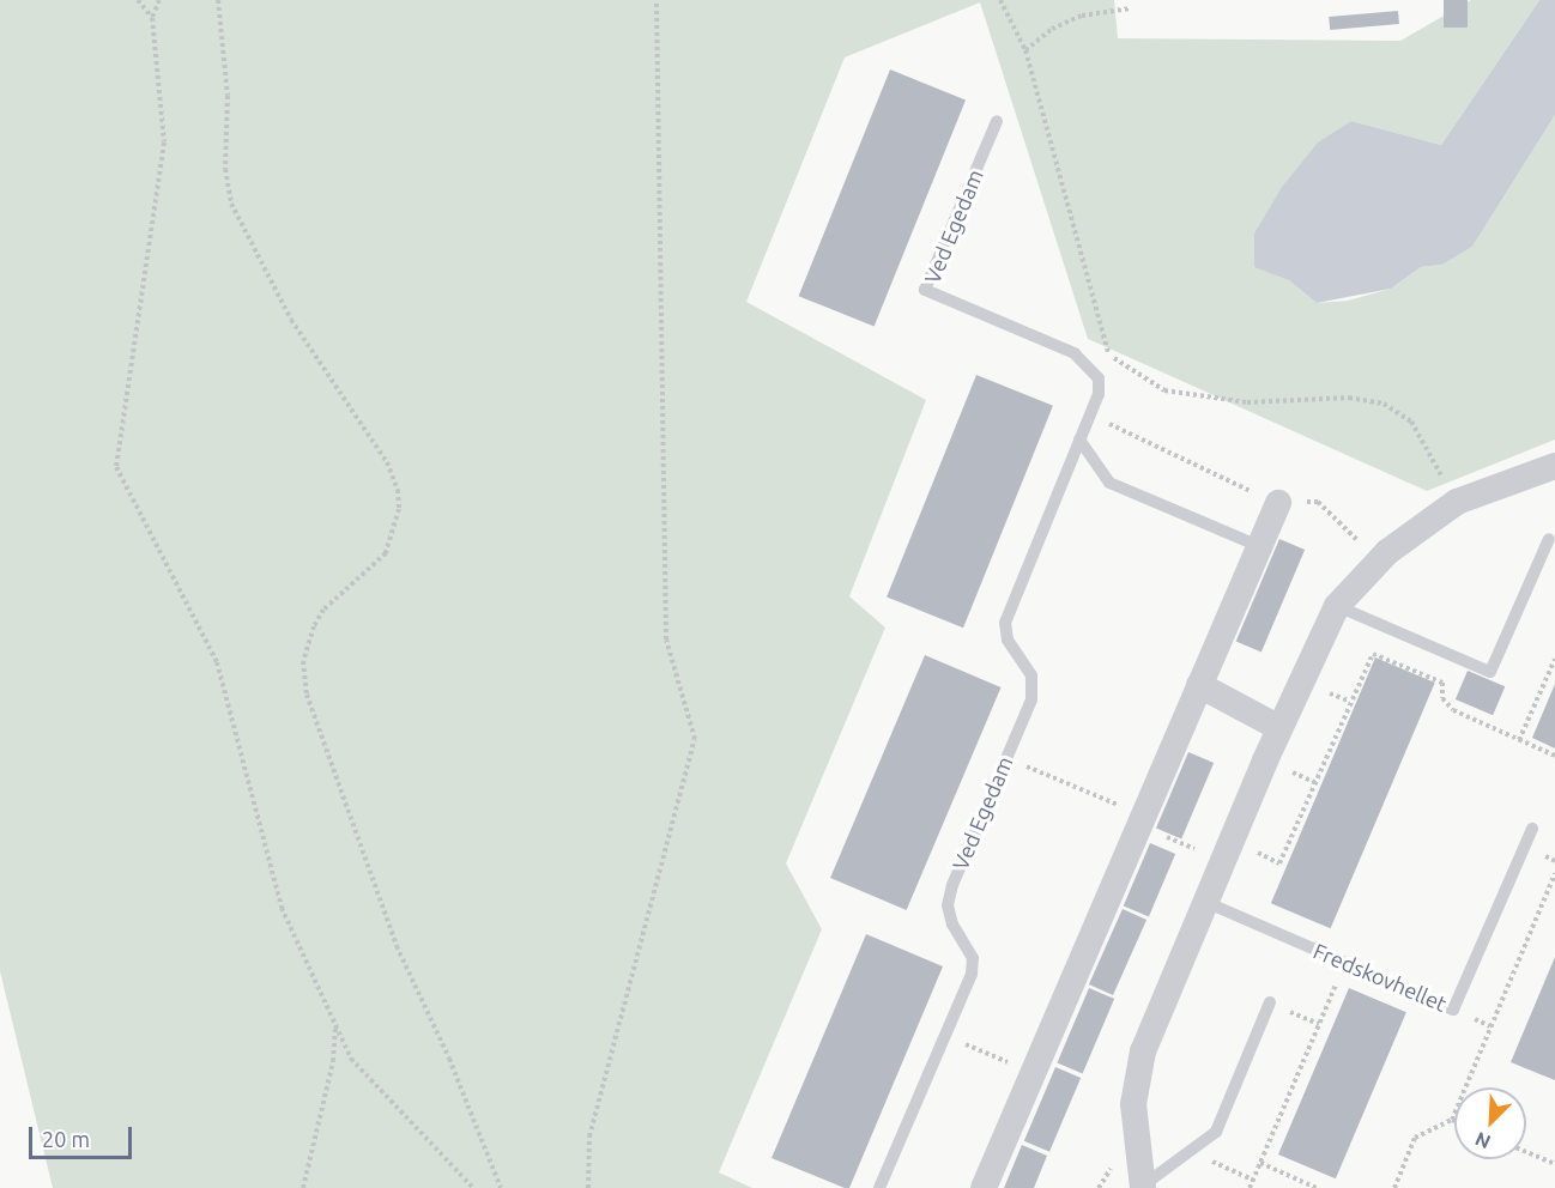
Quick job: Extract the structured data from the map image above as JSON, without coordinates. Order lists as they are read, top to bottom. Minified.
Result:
{"streets":{"lane":["Ved Egedam","Fredskovhellet"]},"scale_bar":"20 m","north":"bottom left"}
